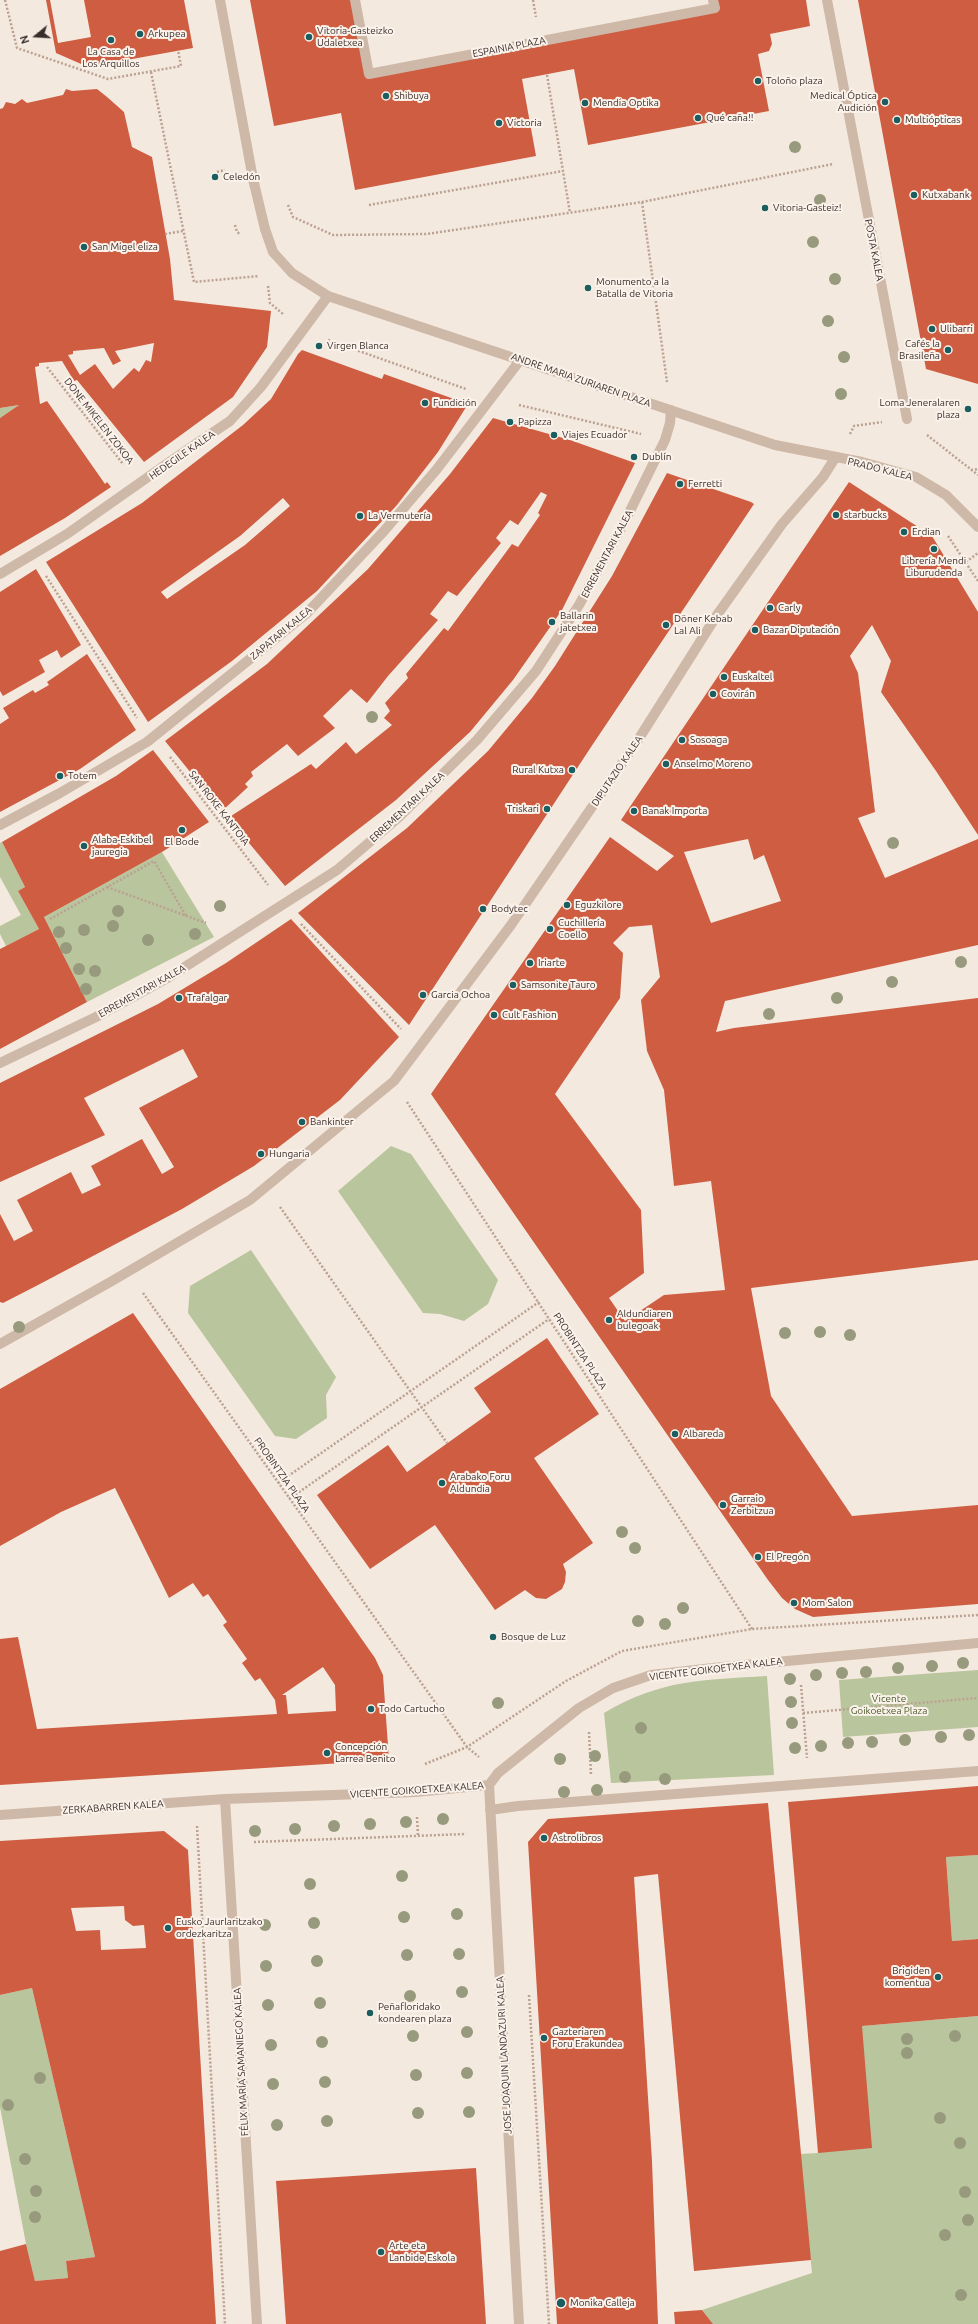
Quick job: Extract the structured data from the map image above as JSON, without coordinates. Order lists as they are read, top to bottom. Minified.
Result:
{"streets":{"street":["ESPAINIA PLAZA","POSTA KALEA","ANDRE MARIA ZURIAREN PLAZA","HEDEGILE KALEA","PRADO KALEA","ERREMENTARI KALEA","ZAPATARI KALEA","DIPUTAZIO KALEA","VICENTE GOIKOETXEA KALEA","ZERKABARREN KALEA","JOSE JOAQUIN LANDAZURI KALEA","FÉLIX MARÍA SAMANIEGO KALEA"],"path":["DONE MIKELEN ZOKOA","SAN ROKE KANTOIA","PROBINTZIA PLAZA"]},"crossings":[["ANDRE MARIA ZURIAREN PLAZA","HEDEGILE KALEA"],["ANDRE MARIA ZURIAREN PLAZA","PRADO KALEA"],["ANDRE MARIA ZURIAREN PLAZA","ERREMENTARI KALEA"],["ANDRE MARIA ZURIAREN PLAZA","ZAPATARI KALEA"],["ANDRE MARIA ZURIAREN PLAZA","DIPUTAZIO KALEA"],["DONE MIKELEN ZOKOA","HEDEGILE KALEA"],["HEDEGILE KALEA","SAN ROKE KANTOIA"],["PRADO KALEA","DIPUTAZIO KALEA"],["ERREMENTARI KALEA","SAN ROKE KANTOIA"],["ZAPATARI KALEA","SAN ROKE KANTOIA"],["DIPUTAZIO KALEA","SAN ROKE KANTOIA"],["DIPUTAZIO KALEA","PROBINTZIA PLAZA"],["VICENTE GOIKOETXEA KALEA","ZERKABARREN KALEA"],["VICENTE GOIKOETXEA KALEA","JOSE JOAQUIN LANDAZURI KALEA"],["VICENTE GOIKOETXEA KALEA","FÉLIX MARÍA SAMANIEGO KALEA"],["ZERKABARREN KALEA","FÉLIX MARÍA SAMANIEGO KALEA"]],"parks":["Vicente Goikoetxea Plaza"],"places":["Arkupea","Vitoria-Gasteizko Udaletxea","La Casa de Los Arquillos","Toloño plaza","Shibuya","Medical Óptica Audición","Mendia Optika","Qué caña!!","Multiópticas","Victoria","Celedón","Kutxabank","Vitoria-Gasteiz!","San Migel eliza","Monumento a la Batalla de Vitoria","Ulibarri","Virgen Blanca","Cafés la Brasileña","Fundición","Loma Jeneralaren plaza","Papizza","Viajes Ecuador","Dublín","Ferretti","starbucks","La Vermutería","Erdian","Librería Mendi Liburudenda","Carly","Ballarin jatetxea","Döner Kebab Lal Ali","Bazar Diputación","Euskaltel","Covirán","Sosoaga","Anselmo Moreno","Rural Kutxa","Totem","Triskari","Banak Importa","El Bode","Alaba-Eskibel jauregia","Eguzkilore","Bodytec","Cuchillería Coello","Iriarte","Samsonite Tauro","Garcia Ochoa","Trafalgar","Cult Fashion","Bankinter","Hungaria","Aldundiaren bulegoak","Albareda","Arabako Foru Aldundia","Garraio Zerbitzua","El Pregón","Mom Salon","Bosque de Luz","Todo Cartucho","Concepción Larrea Benito","Astrolibros","Eusko Jaurlaritzako ordezkaritza","Brigiden komentua","Peñafloridako kondearen plaza","Gazteriaren Foru Erakundea","Arte eta Lanbide Eskola","Monika Calleja"],"north":"left"}
